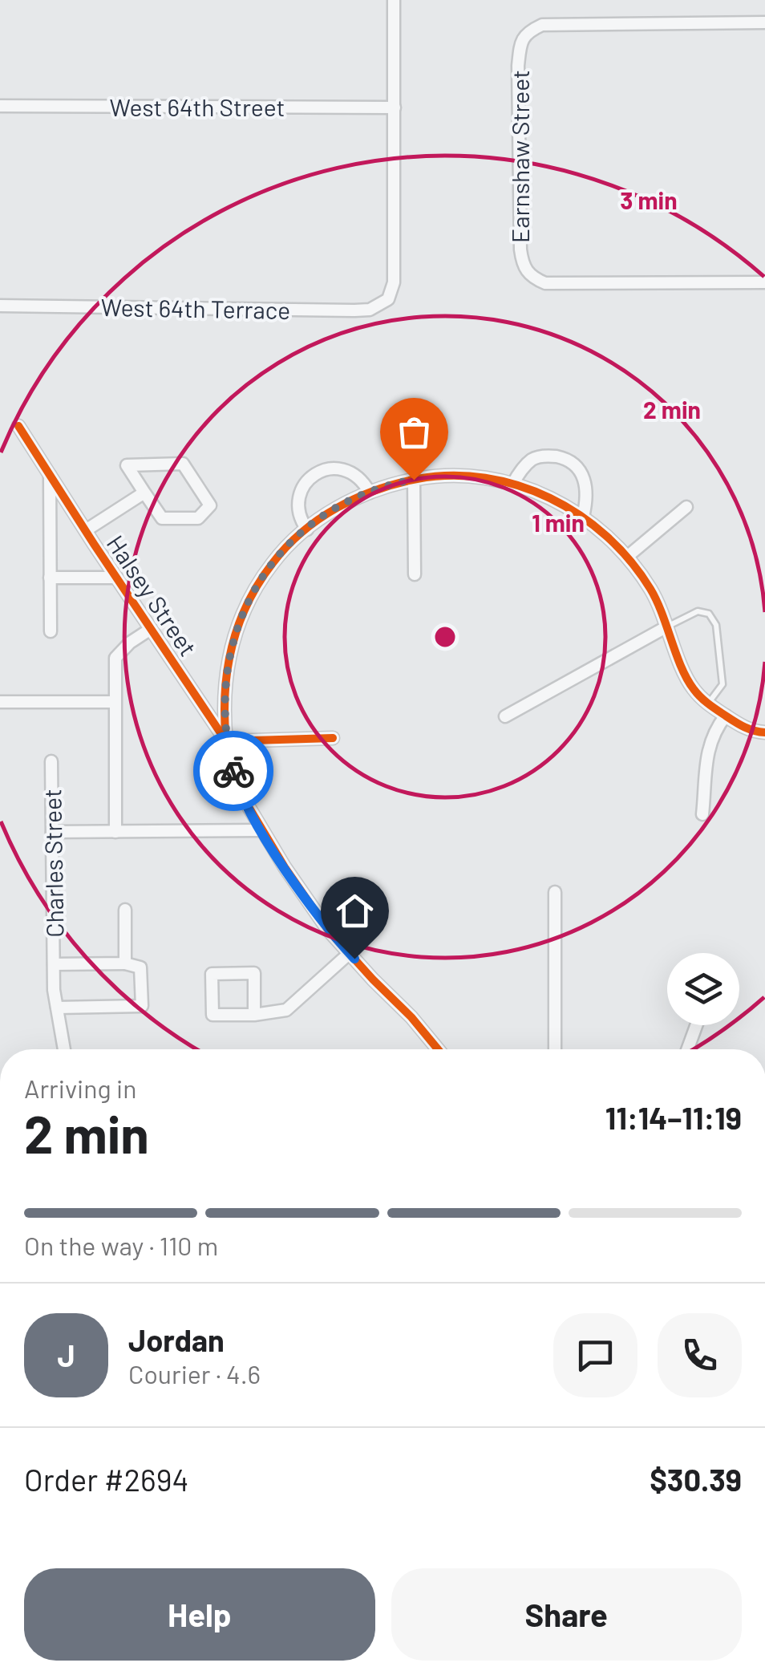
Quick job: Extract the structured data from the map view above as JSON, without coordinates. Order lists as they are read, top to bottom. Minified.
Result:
{"streets":{"street":["West 64th Street","Earnshaw Street","West 64th Terrace","Halsey Street","Charles Street"]},"crossings":[["West 64th Street","West 64th Terrace"]],"page":{"heading":["2 min","Arriving in","11:14–11:19"],"panel":["Jordan","Courier · 4.6","Order #2694","$30.39"],"bar":"On the way · 110 m","round":"J","buttons":["Help","Share"]},"rings":["3 min","2 min","1 min"]}
